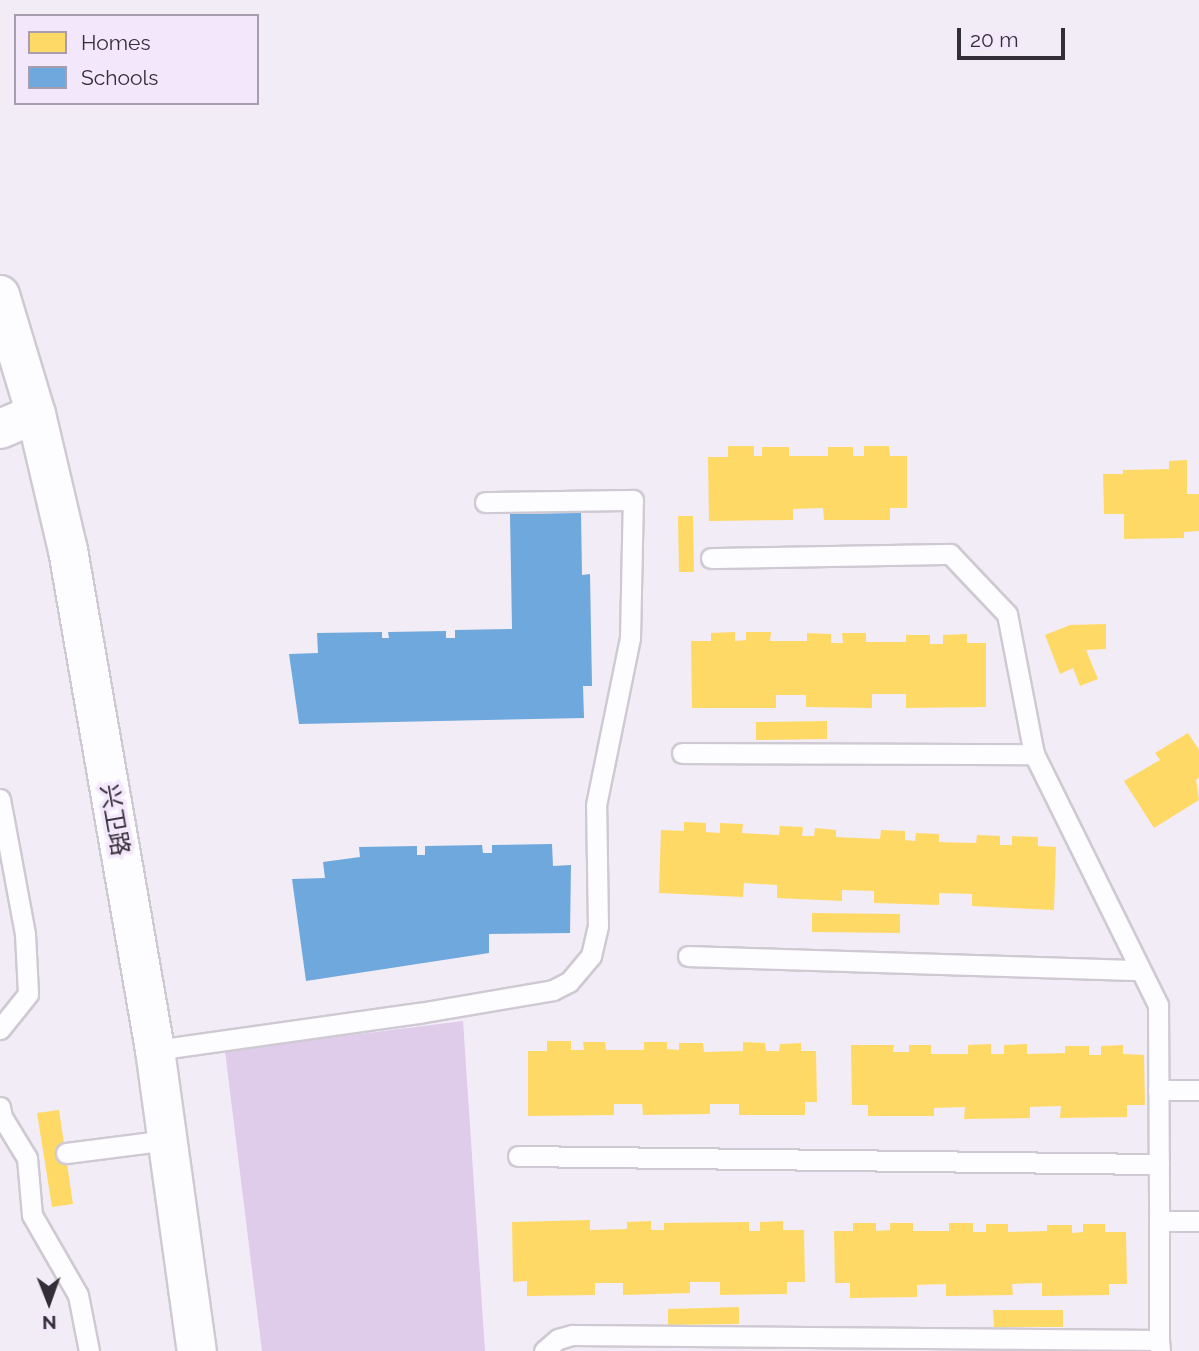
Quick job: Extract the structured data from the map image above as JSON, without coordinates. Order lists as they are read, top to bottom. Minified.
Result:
{"streets":{"street":["兴卫路"]},"legend":["Homes","Schools"],"scale_bar":"20 m","north":"bottom"}
